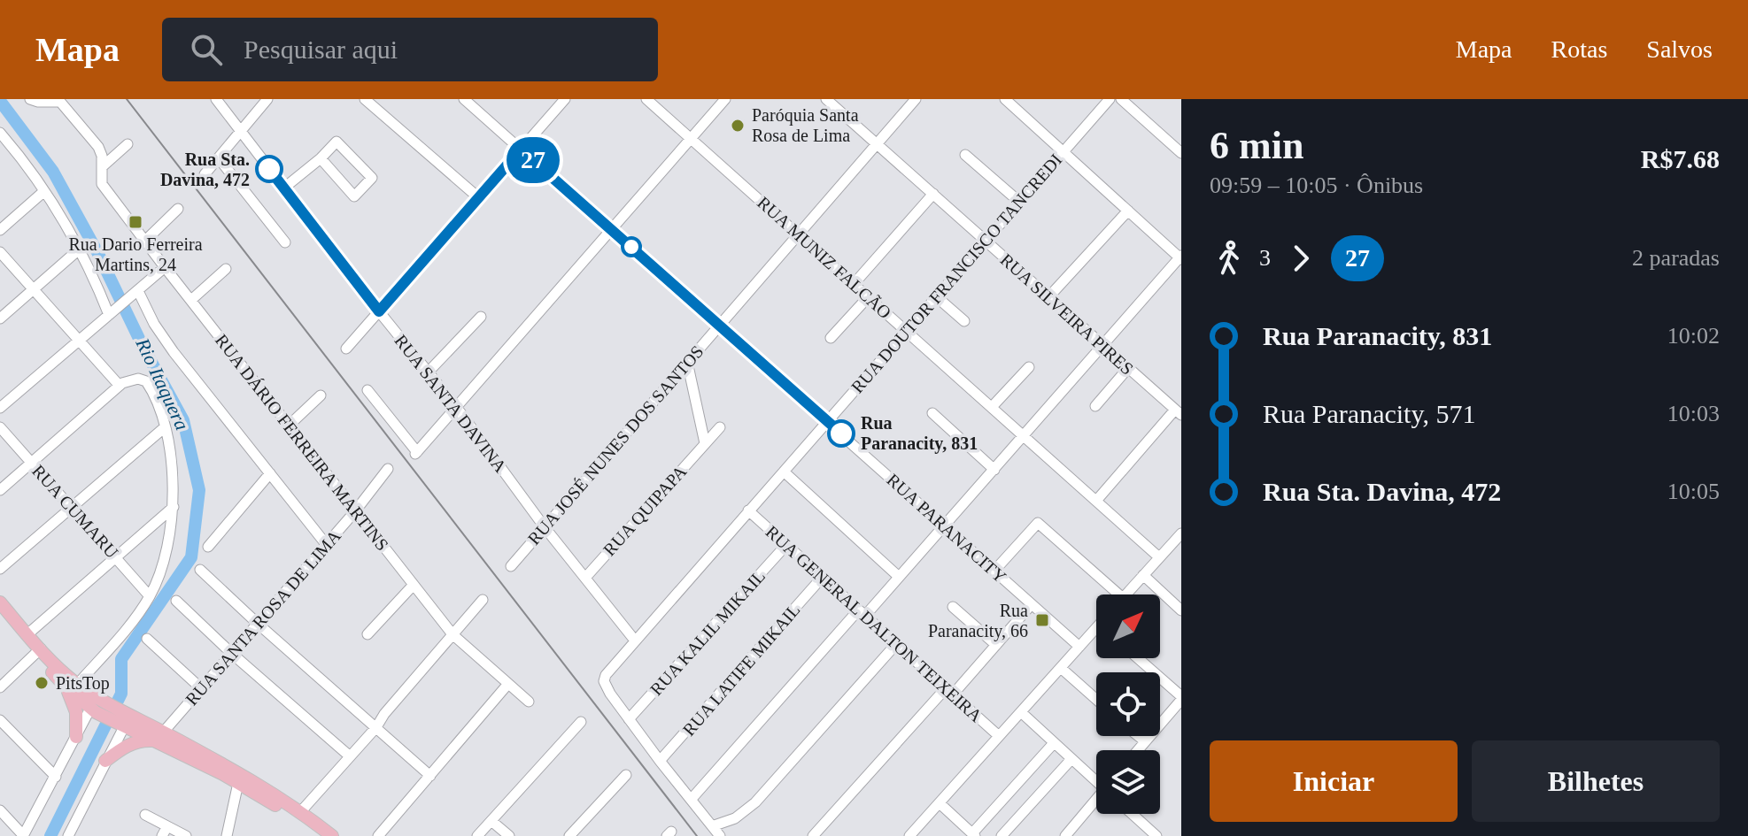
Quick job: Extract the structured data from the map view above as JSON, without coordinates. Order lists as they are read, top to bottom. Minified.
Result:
{"streets":{"street":["RUA MUNIZ FALCÃO","RUA DOUTOR FRANCISCO TANCREDI","RUA SILVEIRA PIRES","RUA SANTA DAVINA","RUA DÁRIO FERREIRA MARTINS","RUA JOSÉ NUNES DOS SANTOS","RUA QUIPAPA","RUA CUMARU","RUA PARANACITY","RUA SANTA ROSA DE LIMA","RUA GENERAL DALTON TEIXEIRA","RUA KALIL MIKAIL","RUA LATIFE MIKAIL"]},"crossings":[["RUA MUNIZ FALCÃO","RUA DOUTOR FRANCISCO TANCREDI"],["RUA MUNIZ FALCÃO","RUA JOSÉ NUNES DOS SANTOS"],["RUA DOUTOR FRANCISCO TANCREDI","RUA SILVEIRA PIRES"],["RUA DOUTOR FRANCISCO TANCREDI","RUA SANTA DAVINA"],["RUA DOUTOR FRANCISCO TANCREDI","RUA PARANACITY"],["RUA DOUTOR FRANCISCO TANCREDI","RUA GENERAL DALTON TEIXEIRA"],["RUA DOUTOR FRANCISCO TANCREDI","RUA KALIL MIKAIL"],["RUA SILVEIRA PIRES","RUA JOSÉ NUNES DOS SANTOS"],["RUA SANTA DAVINA","RUA JOSÉ NUNES DOS SANTOS"],["RUA SANTA DAVINA","RUA QUIPAPA"],["RUA DÁRIO FERREIRA MARTINS","RUA SANTA ROSA DE LIMA"],["RUA JOSÉ NUNES DOS SANTOS","RUA PARANACITY"],["RUA GENERAL DALTON TEIXEIRA","RUA KALIL MIKAIL"],["RUA GENERAL DALTON TEIXEIRA","RUA LATIFE MIKAIL"]],"water":["Rio Itaquera"],"places":{"other":["Paróquia Santa Rosa de Lima","Rua Sta. Davina, 472","Rua Paranacity, 831","PitsTop"],"transit":["Rua Dario Ferreira Martins, 24","Rua Paranacity, 66"]},"lines":["bus line 27"],"north":"top right","page":{"header":"Mapa","search":"Pesquisar aqui","nav":["Mapa","Rotas","Salvos"],"on_map":"27","heading":["6 min","09:59 – 10:05 · Ônibus","R$7.68"],"legs":["3","27","2 paradas"],"list":[{"name":"Rua Paranacity, 831","value":"10:02"},{"name":"Rua Paranacity, 571","value":"10:03"},{"name":"Rua Sta. Davina, 472","value":"10:05"}],"buttons":["Iniciar","Bilhetes"]}}
